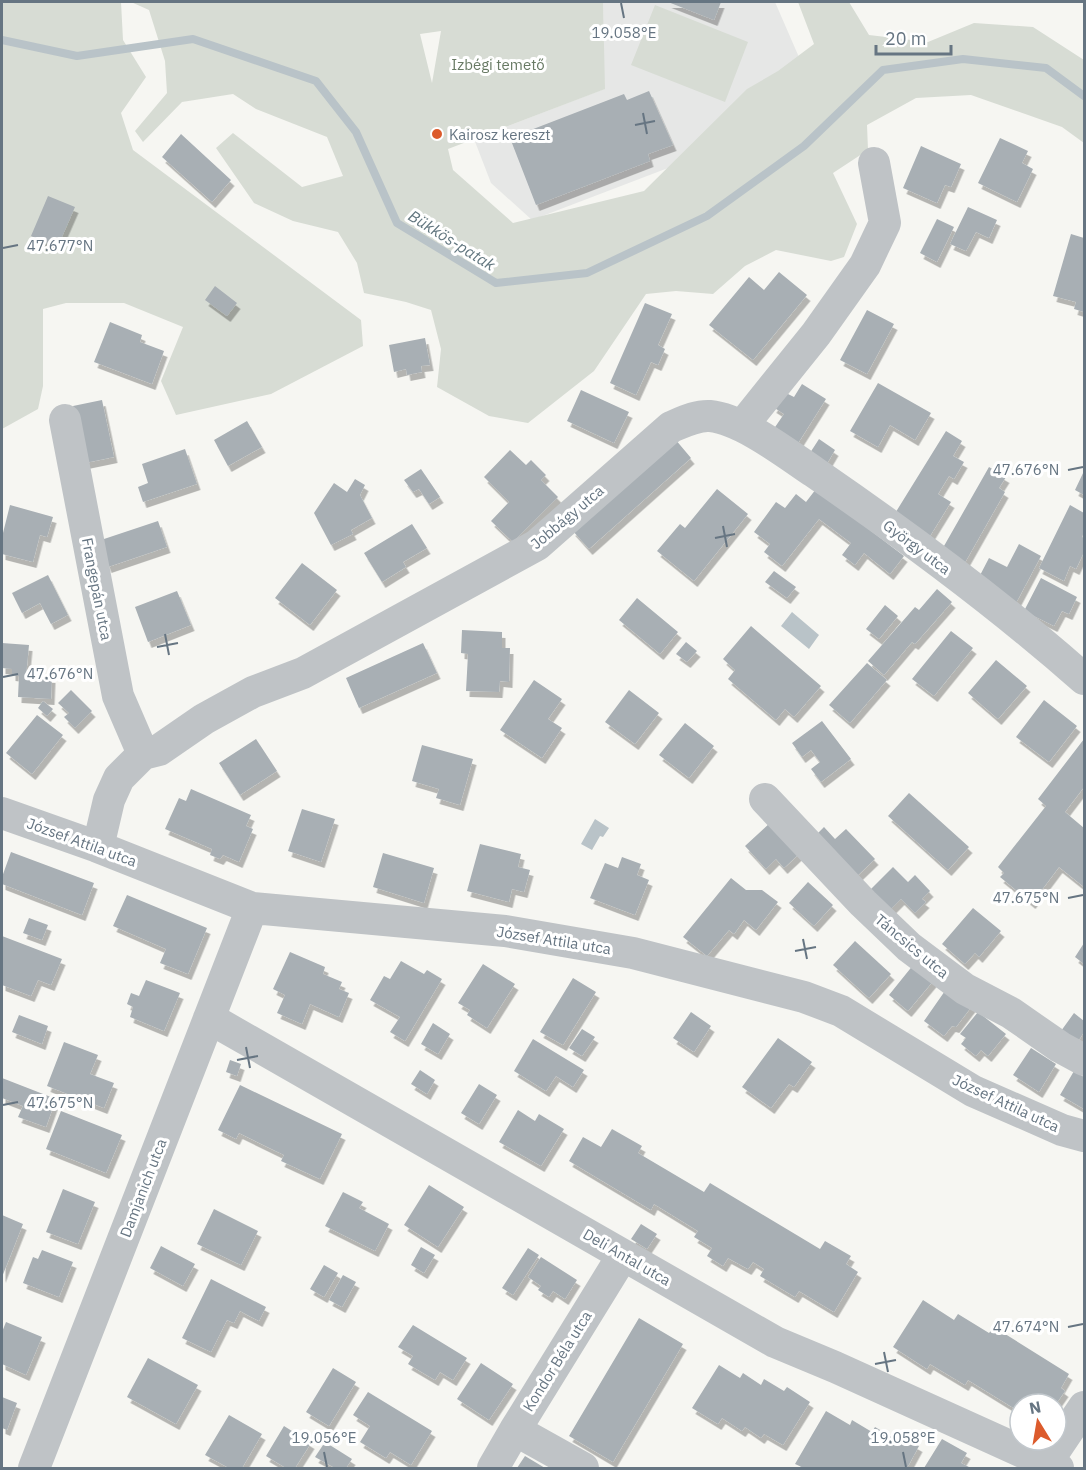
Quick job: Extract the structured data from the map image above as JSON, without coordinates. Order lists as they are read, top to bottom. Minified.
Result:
{"streets":{"street":["Jobbágy utca","György utca","Frangepán utca","József Attila utca","Táncsics utca","Damjanich utca","Deli Antal utca","Kondor Béla utca"]},"crossings":[["Jobbágy utca","György utca"],["Jobbágy utca","Frangepán utca"],["Jobbágy utca","József Attila utca"],["József Attila utca","Damjanich utca"],["Damjanich utca","Deli Antal utca"],["Deli Antal utca","Kondor Béla utca"]],"water":["Bükkös-patak"],"parks":["Izbégi temető"],"places":["Kairosz kereszt"],"scale_bar":"20 m","north":"top","coordinates":["19.058°E","47.677°N","47.676°N","47.675°N","47.674°N","19.056°E"]}
